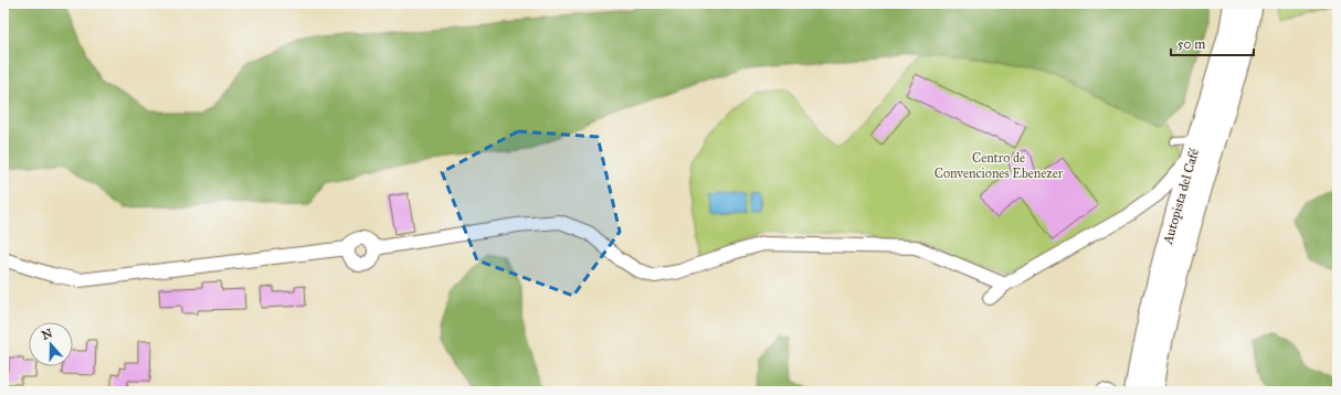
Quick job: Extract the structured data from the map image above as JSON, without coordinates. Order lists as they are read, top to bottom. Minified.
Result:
{"streets":{"highway":["Autopista del Café"]},"parks":["Centro de Convenciones Ebenezer"],"scale_bar":"50 m","north":"top"}
